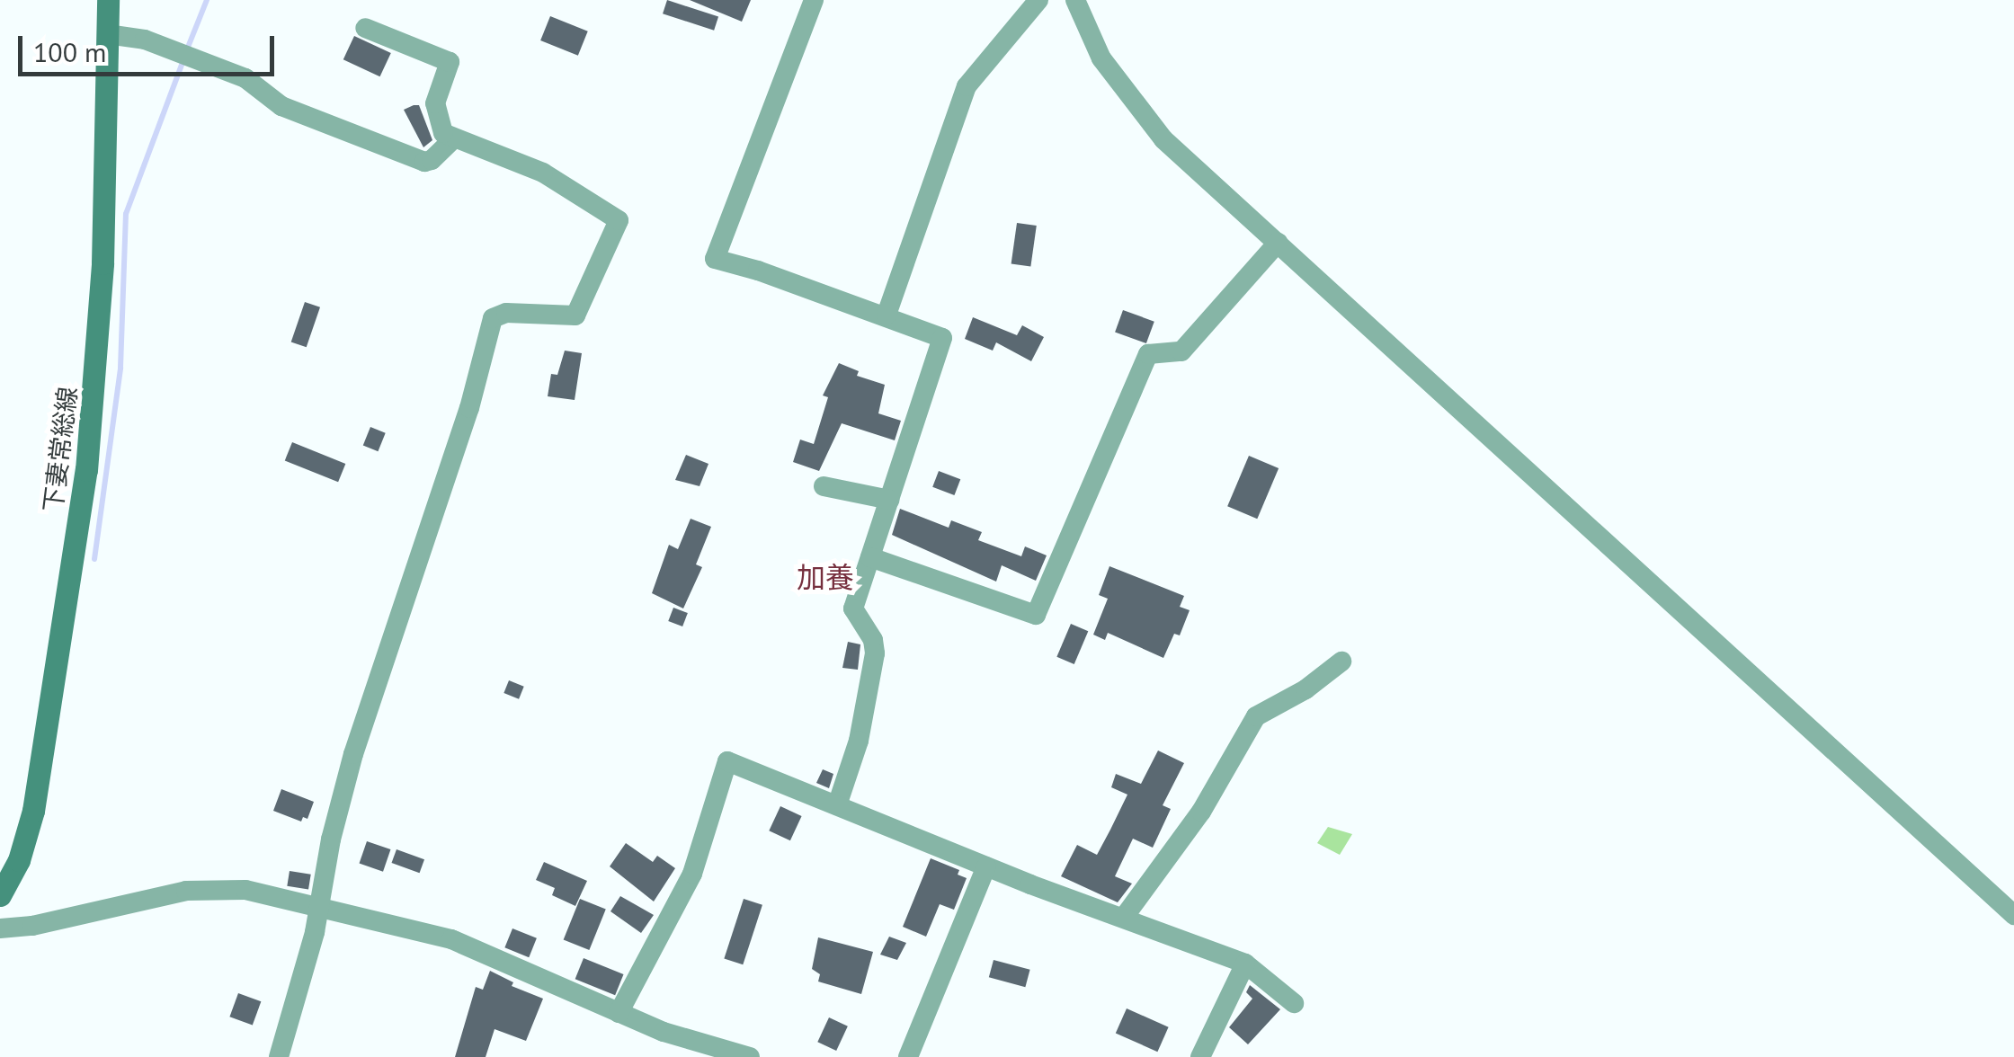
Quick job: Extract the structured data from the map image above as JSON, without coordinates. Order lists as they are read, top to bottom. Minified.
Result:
{"streets":{"main road":["下妻常総線"]},"districts":["加養"],"scale_bar":"100 m"}
